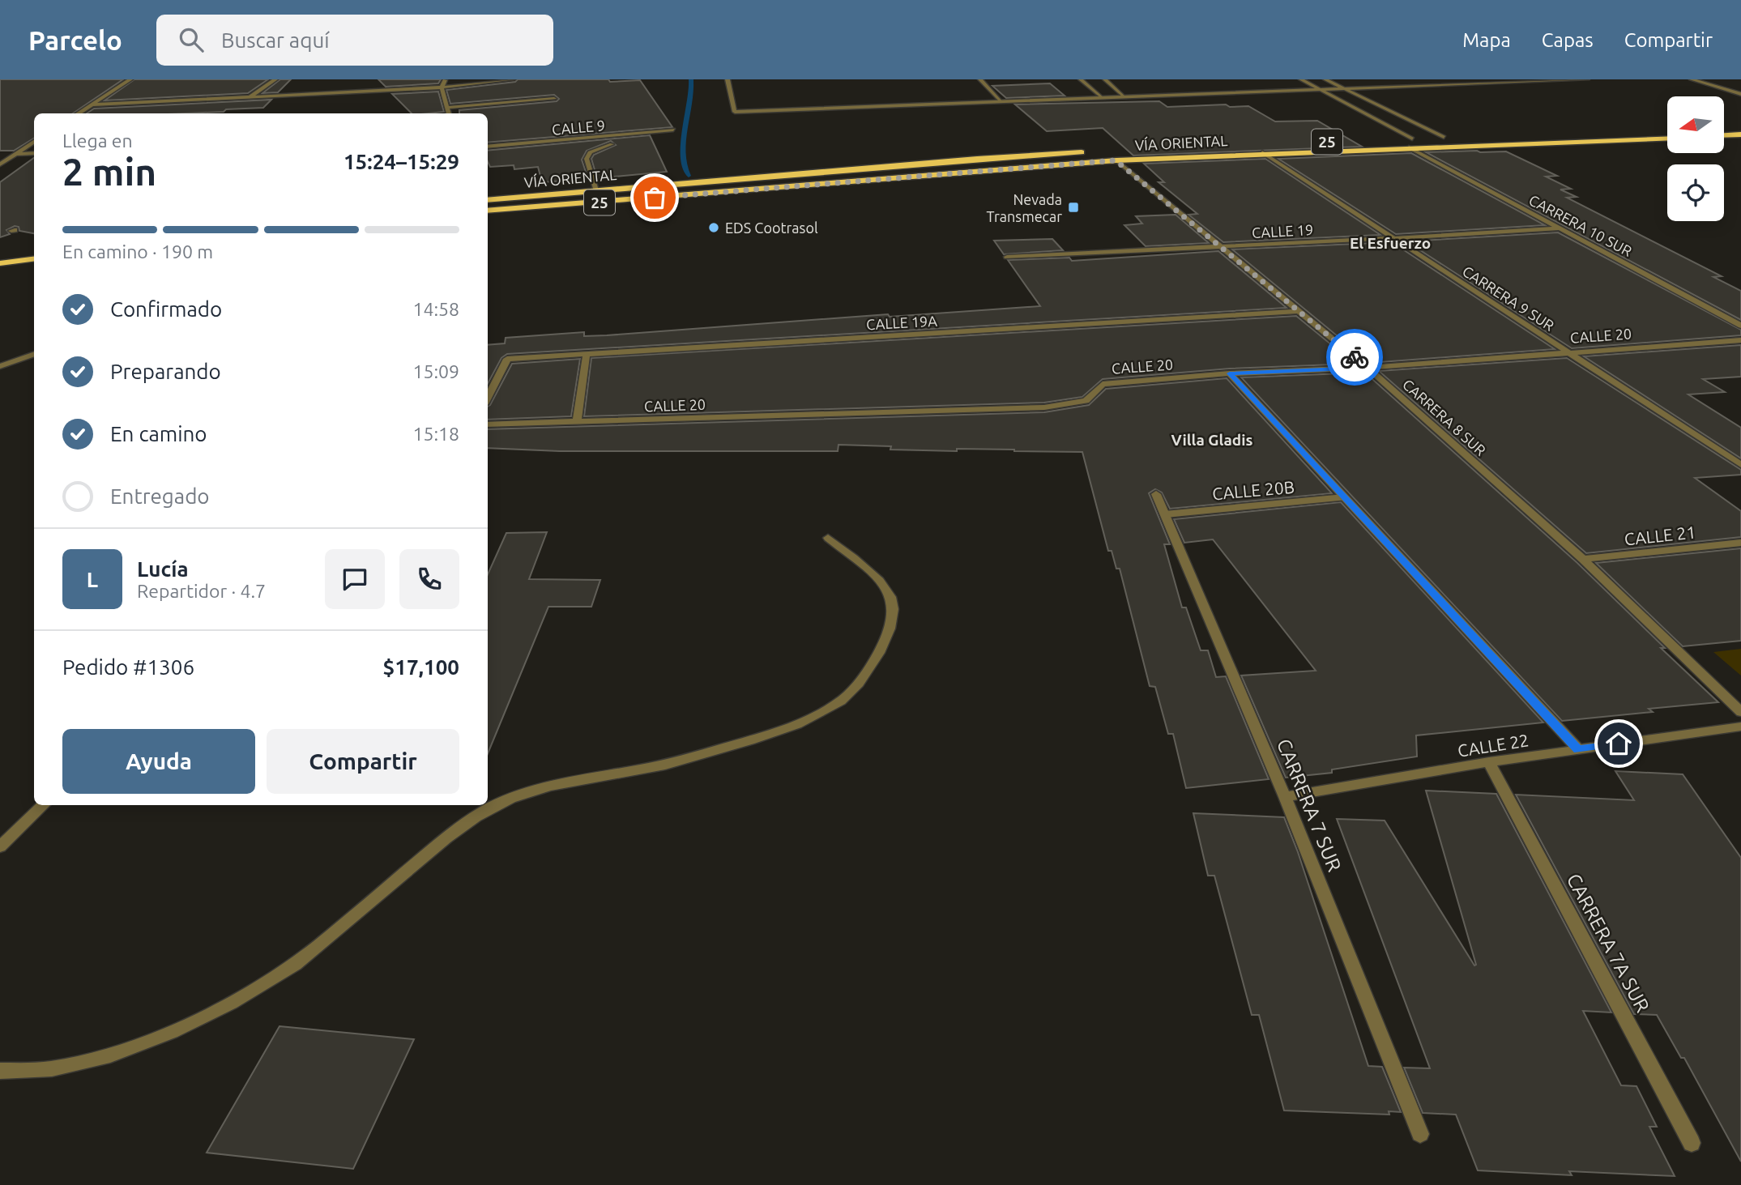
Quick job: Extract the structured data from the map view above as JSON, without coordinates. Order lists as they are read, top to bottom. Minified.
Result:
{"streets":{"highway":["25","VÍA ORIENTAL"],"street":["CALLE 9","CARRERA 10 SUR","CALLE 19","CARRERA 9 SUR","CALLE 19A","CALLE 20","CARRERA 8 SUR","CALLE 20B","CALLE 21","CALLE 22","CARRERA 7 SUR","CARRERA 7A SUR"]},"crossings":[["VÍA ORIENTAL","CARRERA 10 SUR"],["VÍA ORIENTAL","CARRERA 9 SUR"],["VÍA ORIENTAL","CARRERA 8 SUR"],["CARRERA 10 SUR","CALLE 19"],["CALLE 19","CARRERA 9 SUR"],["CALLE 19","CARRERA 8 SUR"],["CARRERA 9 SUR","CALLE 20"],["CALLE 19A","CARRERA 8 SUR"],["CALLE 20","CARRERA 8 SUR"],["CARRERA 8 SUR","CALLE 21"],["CALLE 20B","CARRERA 7 SUR"],["CALLE 22","CARRERA 7 SUR"],["CALLE 22","CARRERA 7A SUR"]],"districts":["El Esfuerzo","Villa Gladis"],"places":{"transit":["Nevada Transmecar"],"other":["EDS Cootrasol"]},"north":"left","page":{"header":"Parcelo","search":"Buscar aquí","nav":["Mapa","Capas","Compartir"],"heading":["2 min","Llega en","15:24–15:29"],"panel":["Lucía","Repartidor · 4.7","Pedido #1306","$17,100"],"bar":"En camino · 190 m","list":[["Confirmado","14:58"],["Preparando","15:09"],["En camino","15:18"],"Entregado"],"round":"L","buttons":["Ayuda","Compartir"]}}
